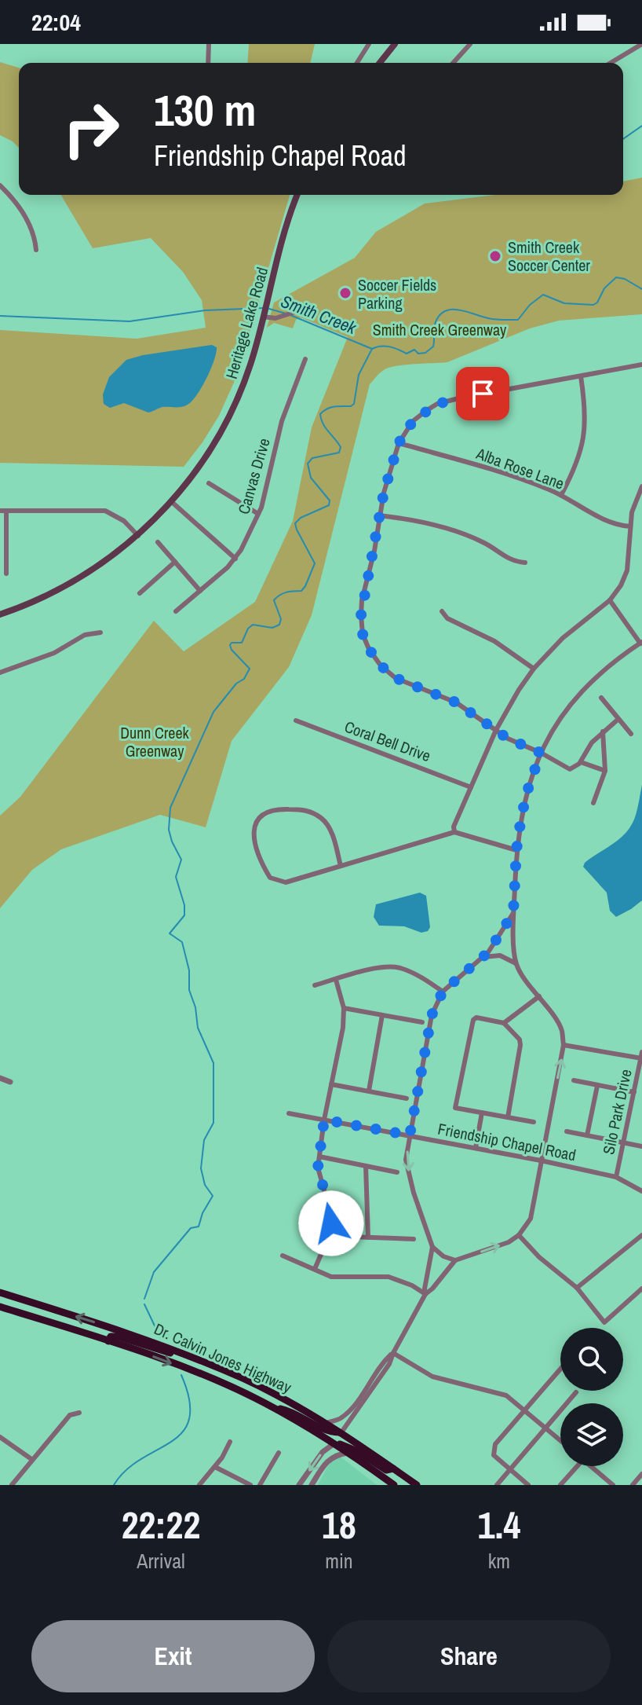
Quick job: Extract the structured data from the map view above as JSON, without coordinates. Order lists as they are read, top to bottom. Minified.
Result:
{"streets":{"highway":["Dr. Calvin Jones Highway"],"main road":["Heritage Lake Road"],"street":["Alba Rose Lane","Canvas Drive","Coral Bell Drive","Silo Park Drive","Friendship Chapel Road"]},"crossings":[["Silo Park Drive","Friendship Chapel Road"]],"water":["Smith Creek"],"parks":["Smith Creek Greenway","Dunn Creek Greenway"],"places":["Smith Creek Soccer Center","Soccer Fields Parking"],"page":{"status":"22:04","turn":["130 m","Friendship Chapel Road"],"eta":["22:22","Arrival","18","min","1.4","km"],"buttons":["Exit","Share"]}}
